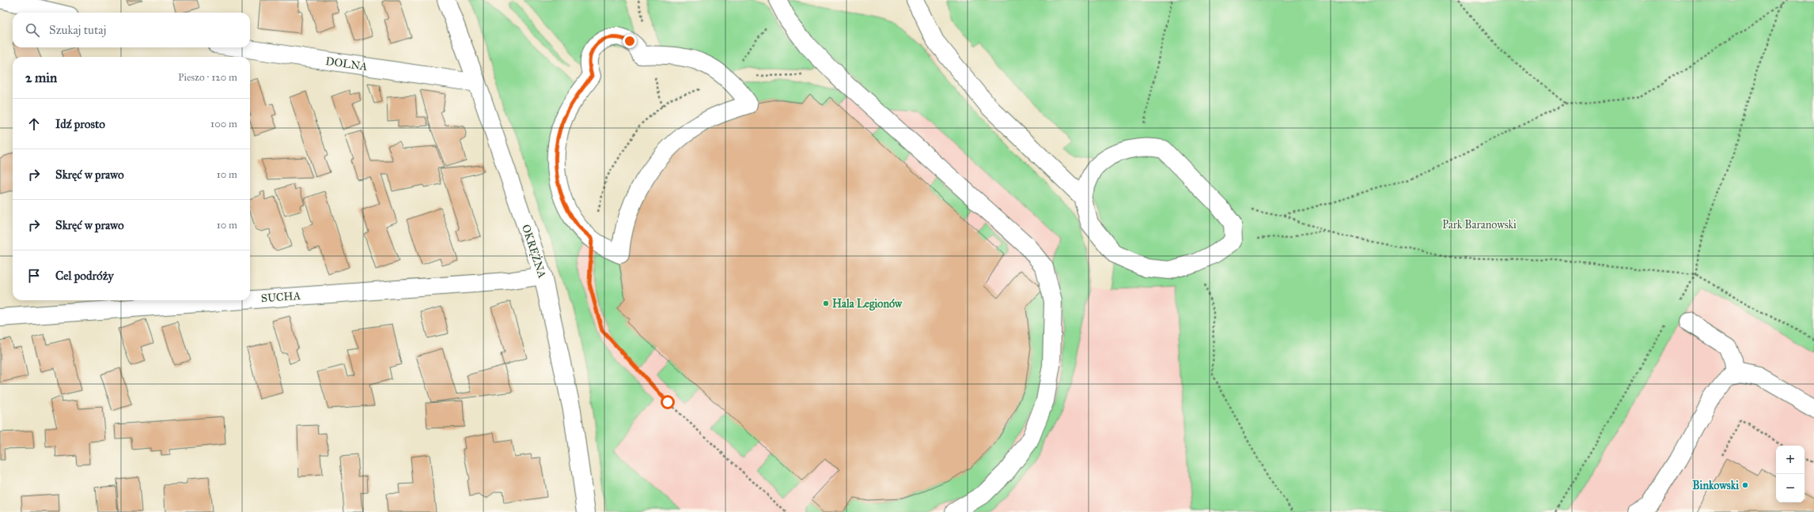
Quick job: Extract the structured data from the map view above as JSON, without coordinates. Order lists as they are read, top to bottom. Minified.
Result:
{"streets":{"street":["DOLNA","OKRĘŻNA","SUCHA"]},"crossings":[["DOLNA","OKRĘŻNA"],["OKRĘŻNA","SUCHA"]],"parks":["Park Baranowski"],"places":["Hala Legionów","Binkowski"],"page":{"search":"Szukaj tutaj","heading":["2 min","Pieszo · 120 m"],"list":[["Idź prosto","100 m"],["Skręć w prawo","10 m"],["Skręć w prawo","10 m"],"Cel podróży"],"map_buttons":["+","−"]}}
